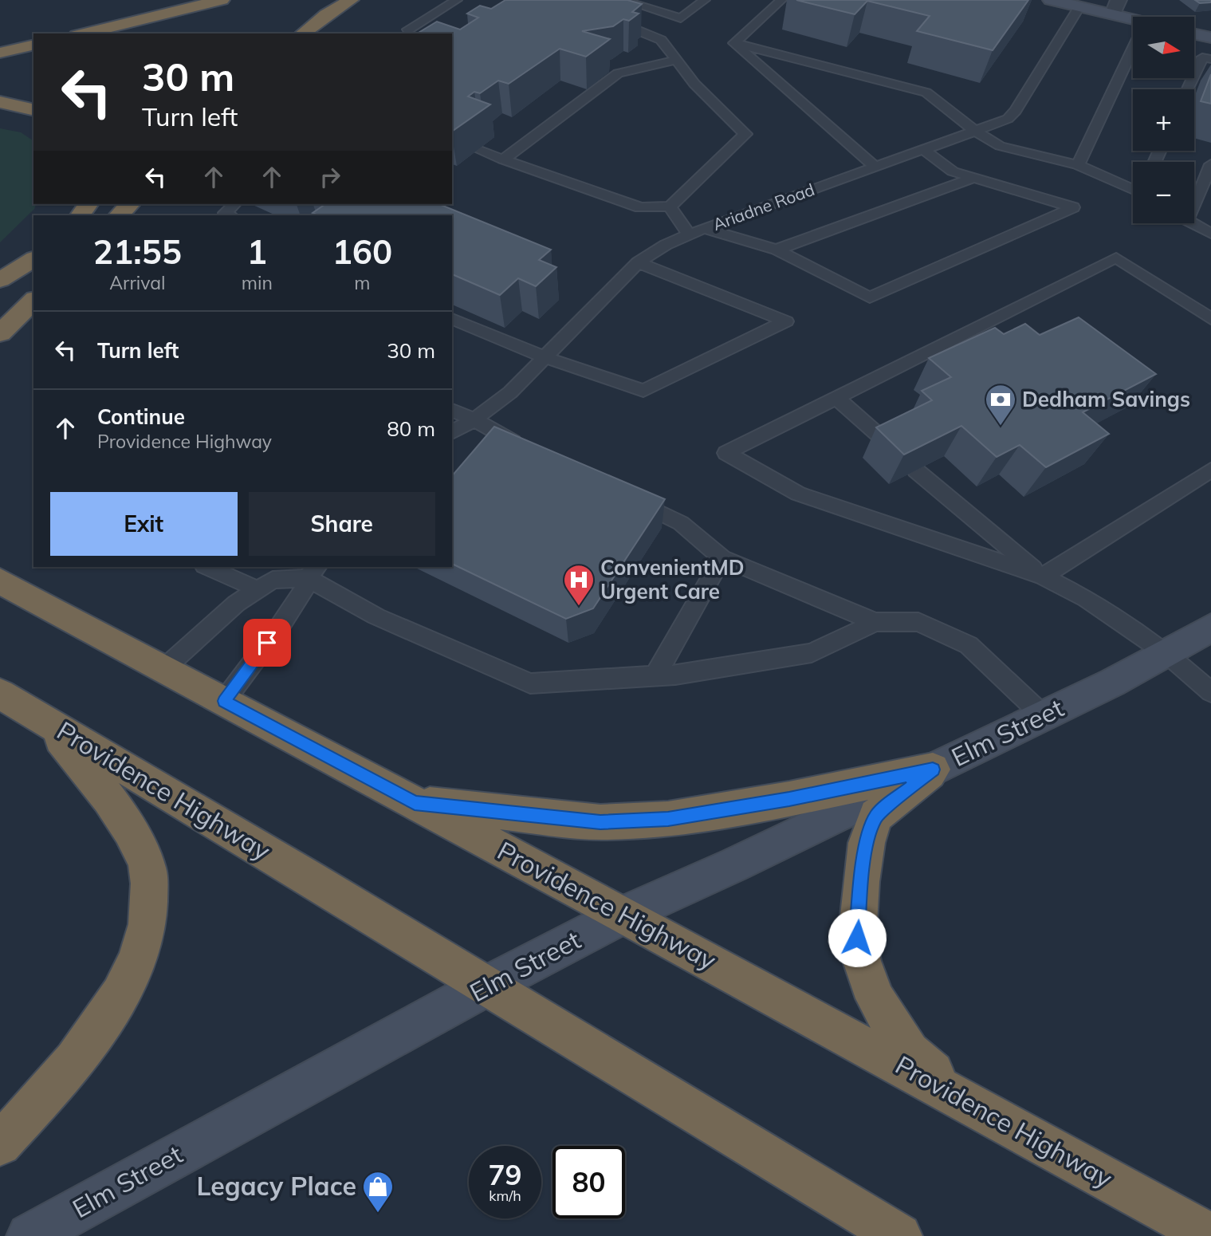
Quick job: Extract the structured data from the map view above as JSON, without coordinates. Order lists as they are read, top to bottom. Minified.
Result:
{"streets":{"highway":["Providence Highway"],"main road":["Elm Street"],"lane":["Ariadne Road"]},"crossings":[["Elm Street","Providence Highway"]],"places":{"bank":["Dedham Savings"],"hospital":["ConvenientMD Urgent Care"],"shop":["Legacy Place"]},"north":"right","page":{"map_buttons":["+","−"],"turn":["30 m","Turn left"],"eta":["21:55","Arrival","1","min","160","m"],"list":[{"name":"Turn left","value":"30 m"},{"name":"Continue","note":"Providence Highway","value":"80 m"}],"buttons":["Exit","Share"],"speed":"79 km/h","limit":"80"}}
